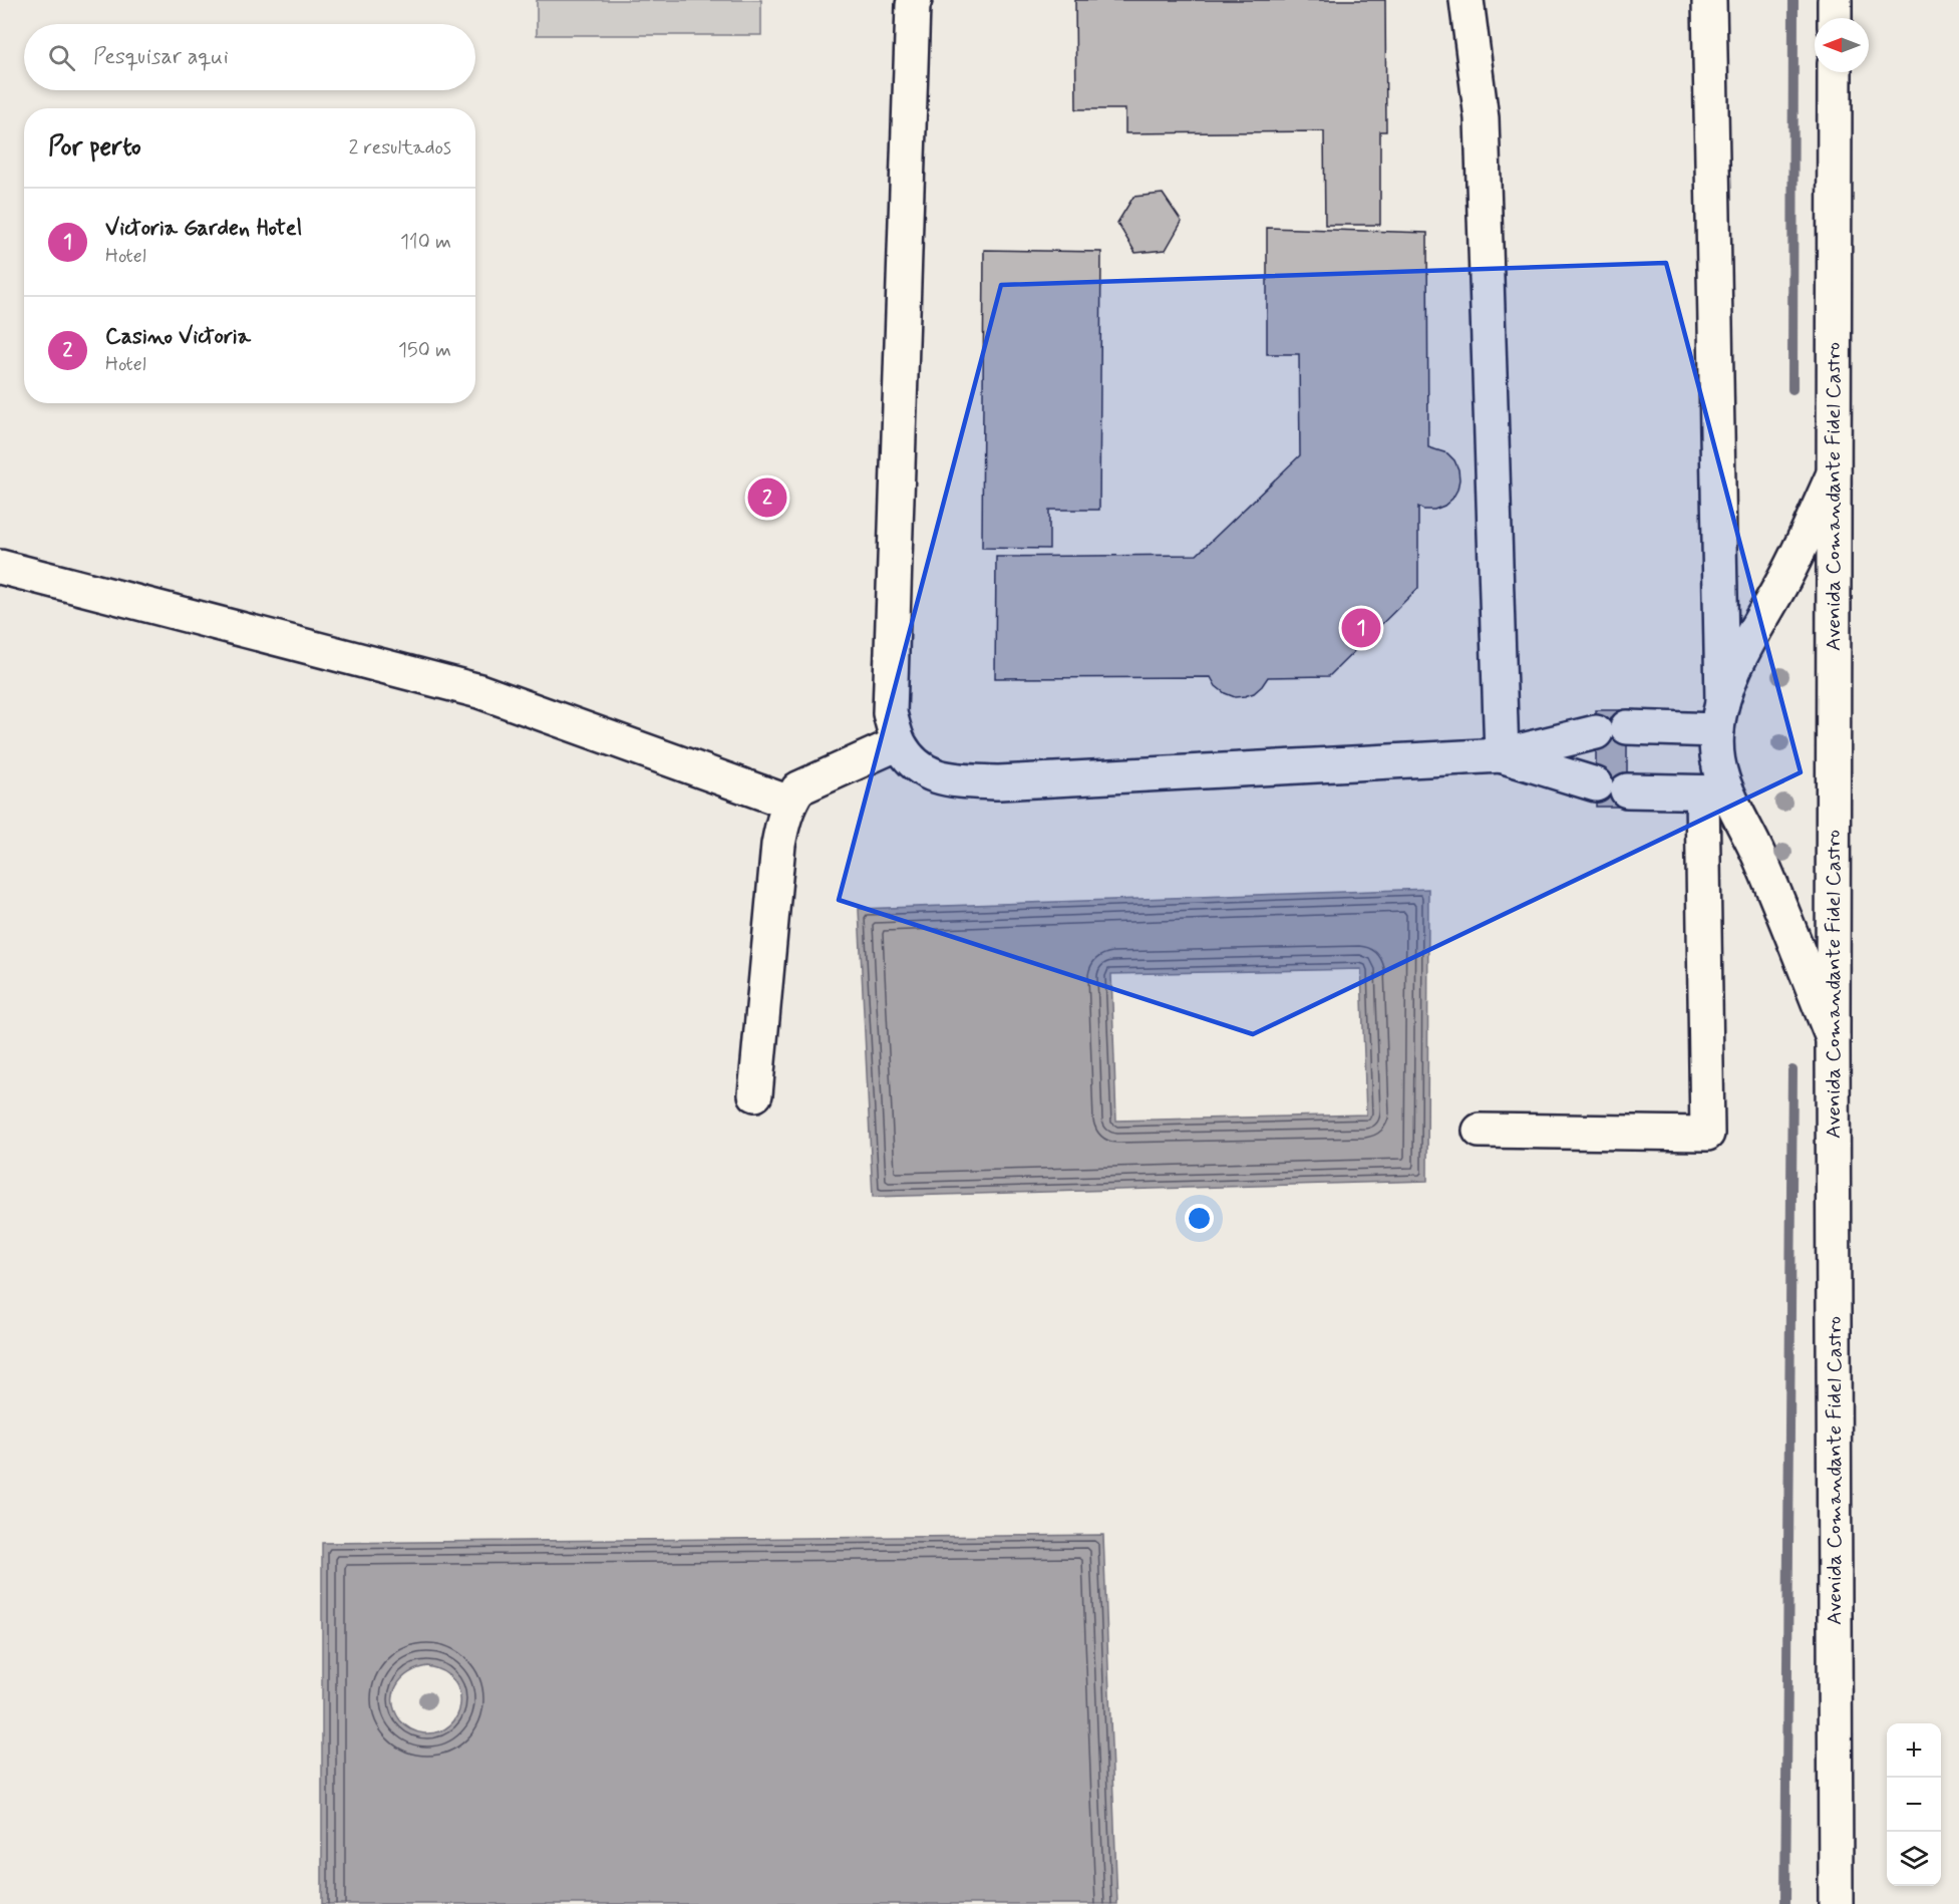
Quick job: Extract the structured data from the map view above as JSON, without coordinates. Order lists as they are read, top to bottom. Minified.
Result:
{"streets":{"main road":["Avenida Comandante Fidel Castro"]},"north":"left","page":{"search":"Pesquisar aqui","heading":["Por perto","2 resultados"],"list":[{"mark":"1","name":"Victoria Garden Hotel","note":"Hotel","value":"110 m"},{"mark":"2","name":"Casino Victoria","note":"Hotel","value":"150 m"}],"pins":["2","1"],"map_buttons":["+","−"]}}
